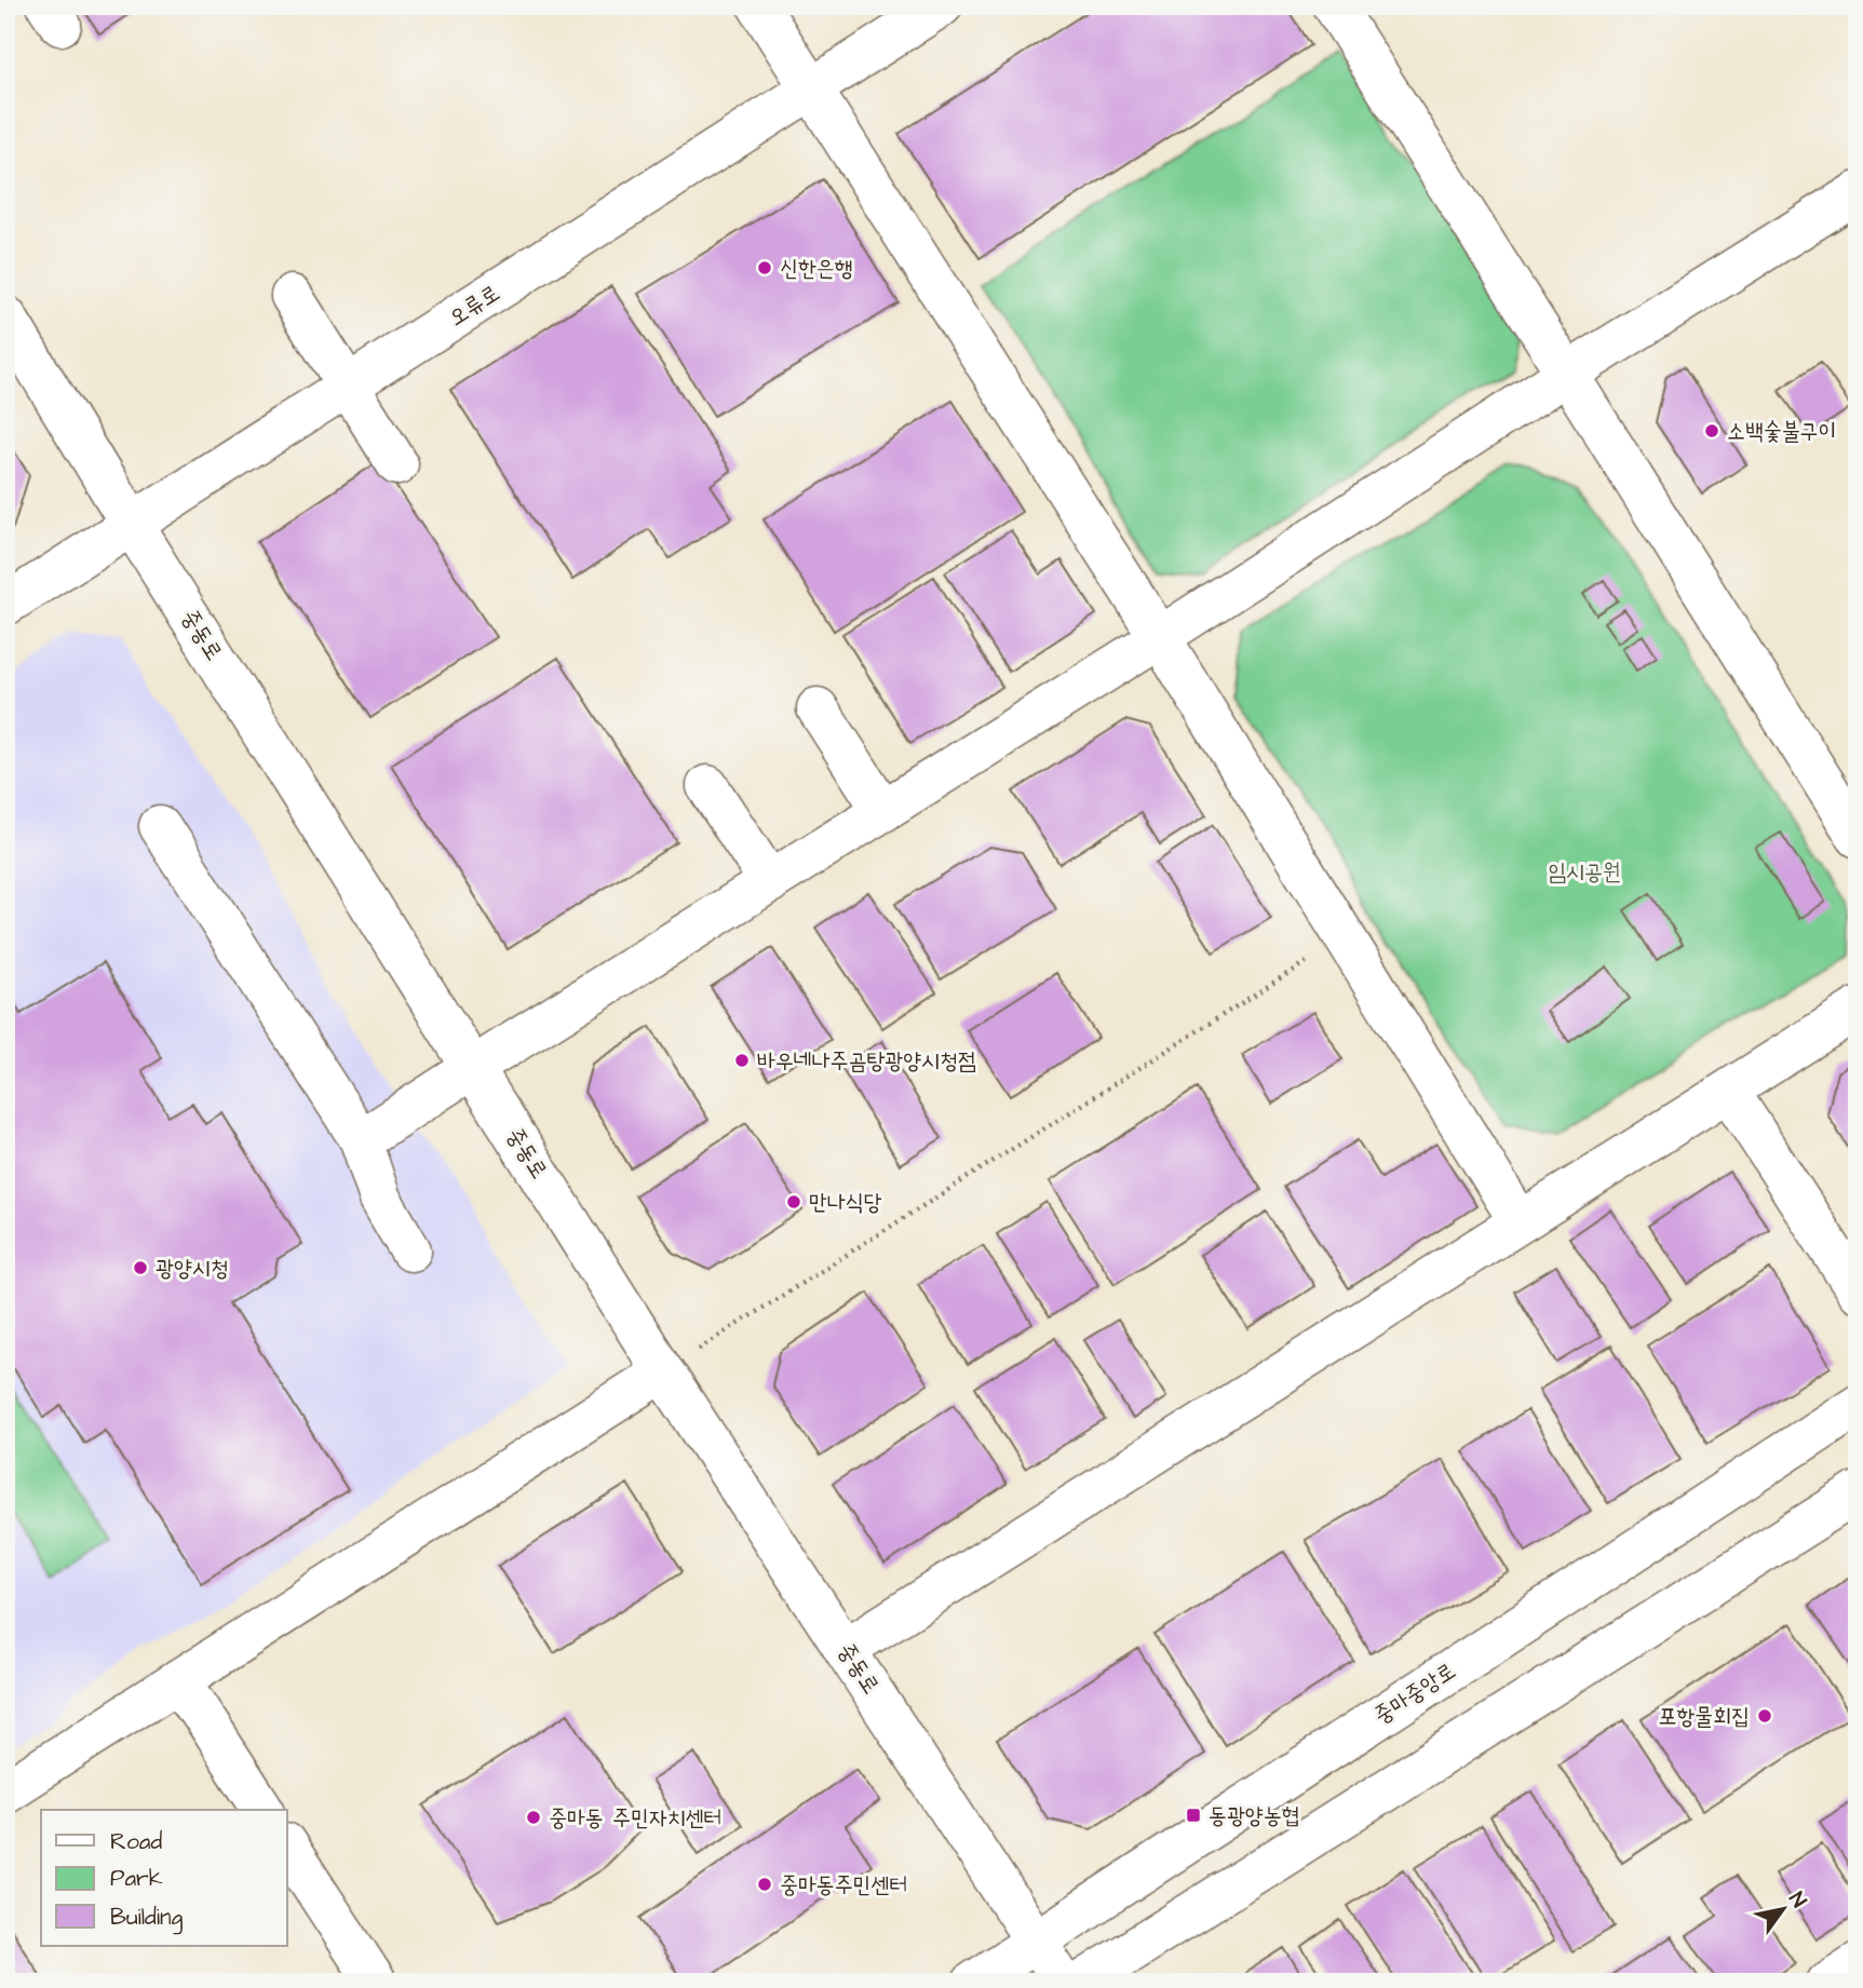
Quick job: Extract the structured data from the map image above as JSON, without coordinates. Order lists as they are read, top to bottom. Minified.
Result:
{"streets":{"street":["오류로","중동로","중마중앙로"]},"crossings":[["오류로","중동로"],["중동로","중마중앙로"]],"parks":["임시공원"],"places":{"other":["신한은행","소백숯불구이","바우네나주곰탕광양시청점","만나식당","광양시청","포항물회집","중마동 주민자치센터","중마동주민센터"],"transit":["동광양농협"]},"legend":["Road","Park","Building"],"north":"top right"}
